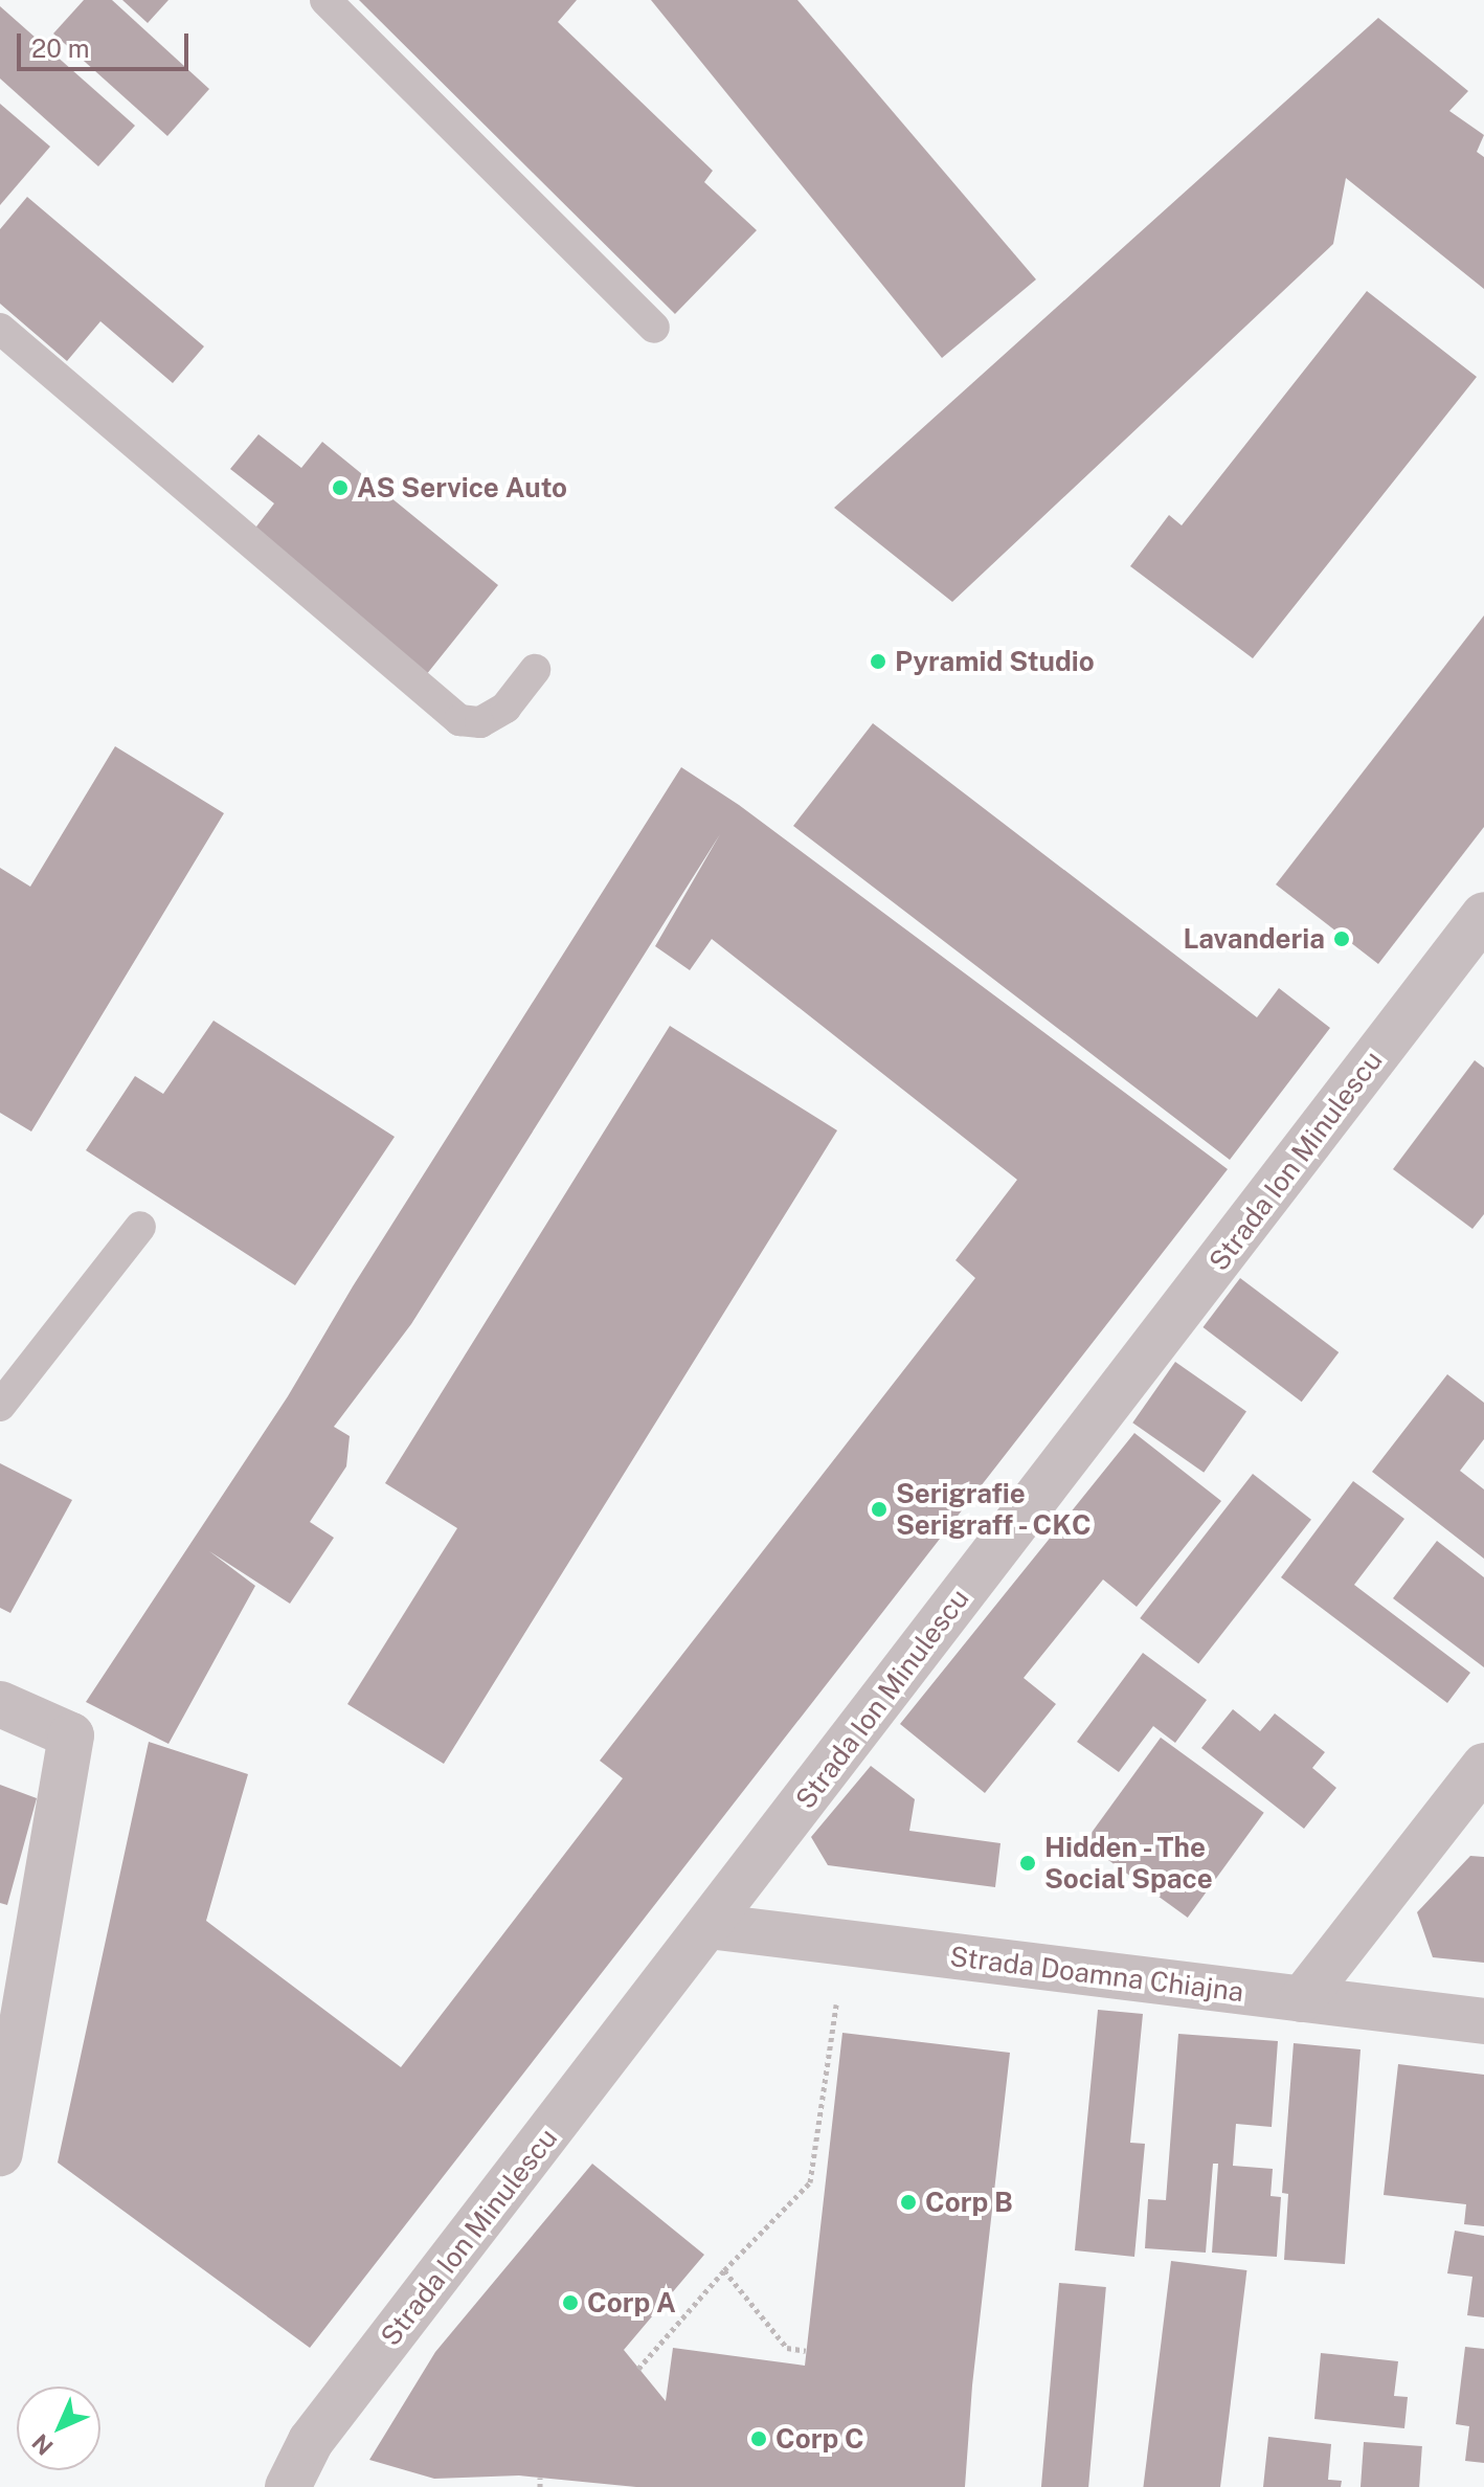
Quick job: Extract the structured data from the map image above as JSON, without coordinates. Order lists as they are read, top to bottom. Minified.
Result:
{"streets":{"street":["Strada Ion Minulescu","Strada Doamna Chiajna"]},"crossings":[["Strada Ion Minulescu","Strada Doamna Chiajna"]],"places":["AS Service Auto","Pyramid Studio","Lavanderia","Serigrafie Serigraff - CKC","Hidden - The Social Space","Corp B","Corp A","Corp C"],"scale_bar":"20 m","north":"bottom left"}
